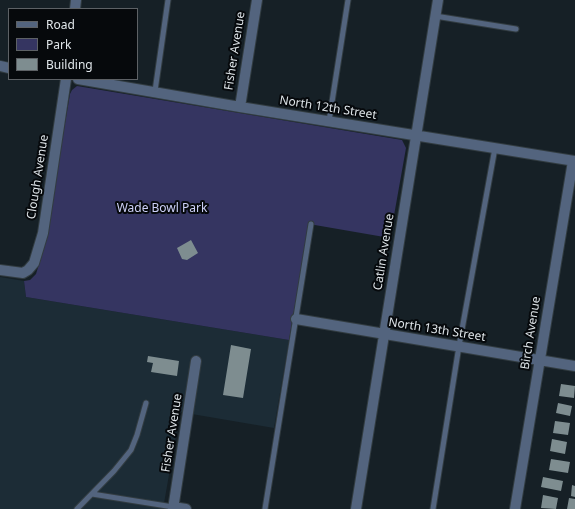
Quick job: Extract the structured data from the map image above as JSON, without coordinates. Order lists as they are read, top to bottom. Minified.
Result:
{"streets":{"street":["Fisher Avenue","North 12th Street","Clough Avenue","Catlin Avenue","North 13th Street","Birch Avenue"]},"crossings":[["Fisher Avenue","North 12th Street"],["North 12th Street","Catlin Avenue"],["North 12th Street","Birch Avenue"],["Catlin Avenue","North 13th Street"],["North 13th Street","Birch Avenue"]],"parks":["Wade Bowl Park"],"legend":["Road","Park","Building"]}
